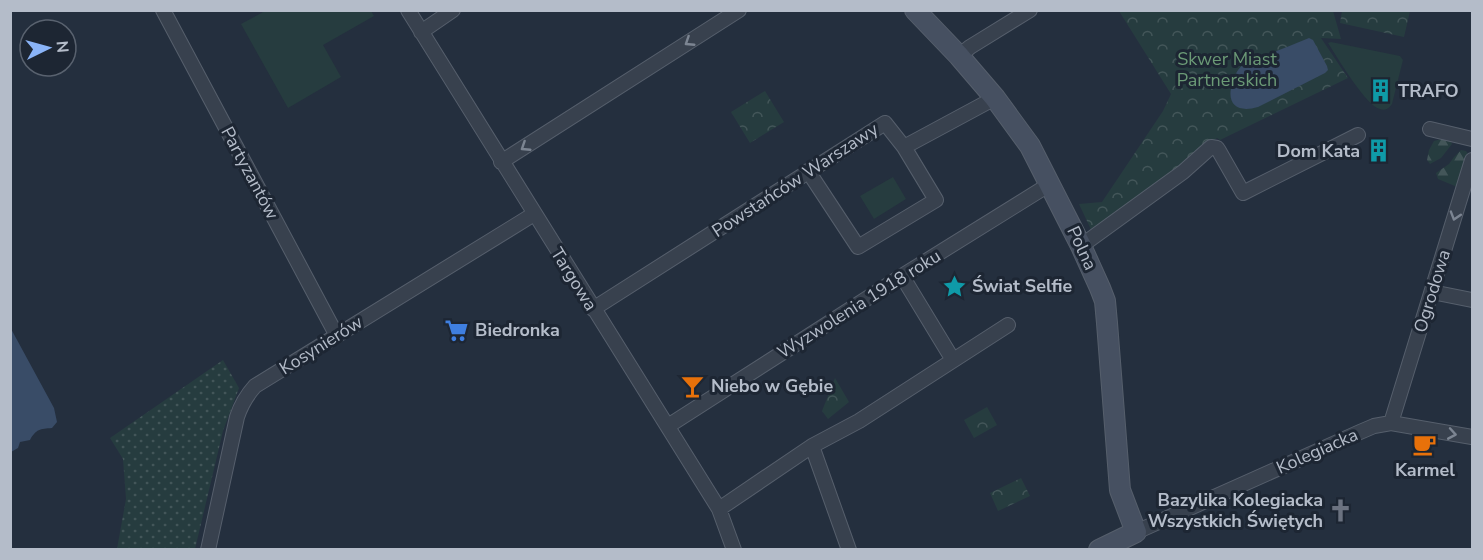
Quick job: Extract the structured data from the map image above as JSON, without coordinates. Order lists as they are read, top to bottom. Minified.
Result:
{"streets":{"street":["Partyzantów","Powstańców Warszawy","Polna","Targowa","Ogrodowa","Wyzwolenia 1918 roku","Kosynierów","Kolegiacka"]},"crossings":[["Partyzantów","Kosynierów"],["Powstańców Warszawy","Polna"],["Powstańców Warszawy","Targowa"],["Polna","Wyzwolenia 1918 roku"],["Polna","Kolegiacka"],["Targowa","Wyzwolenia 1918 roku"],["Targowa","Kosynierów"],["Ogrodowa","Kolegiacka"]],"one_way":["Ogrodowa"],"parks":["Skwer Miast Partnerskich"],"places":{"building":["TRAFO","Dom Kata"],"place":["Świat Selfie"],"supermarket":["Biedronka"],"bar":["Niebo w Gębie"],"cafe":["Karmel"],"church":["Bazylika Kolegiacka Wszystkich Świętych"]},"north":"right"}
